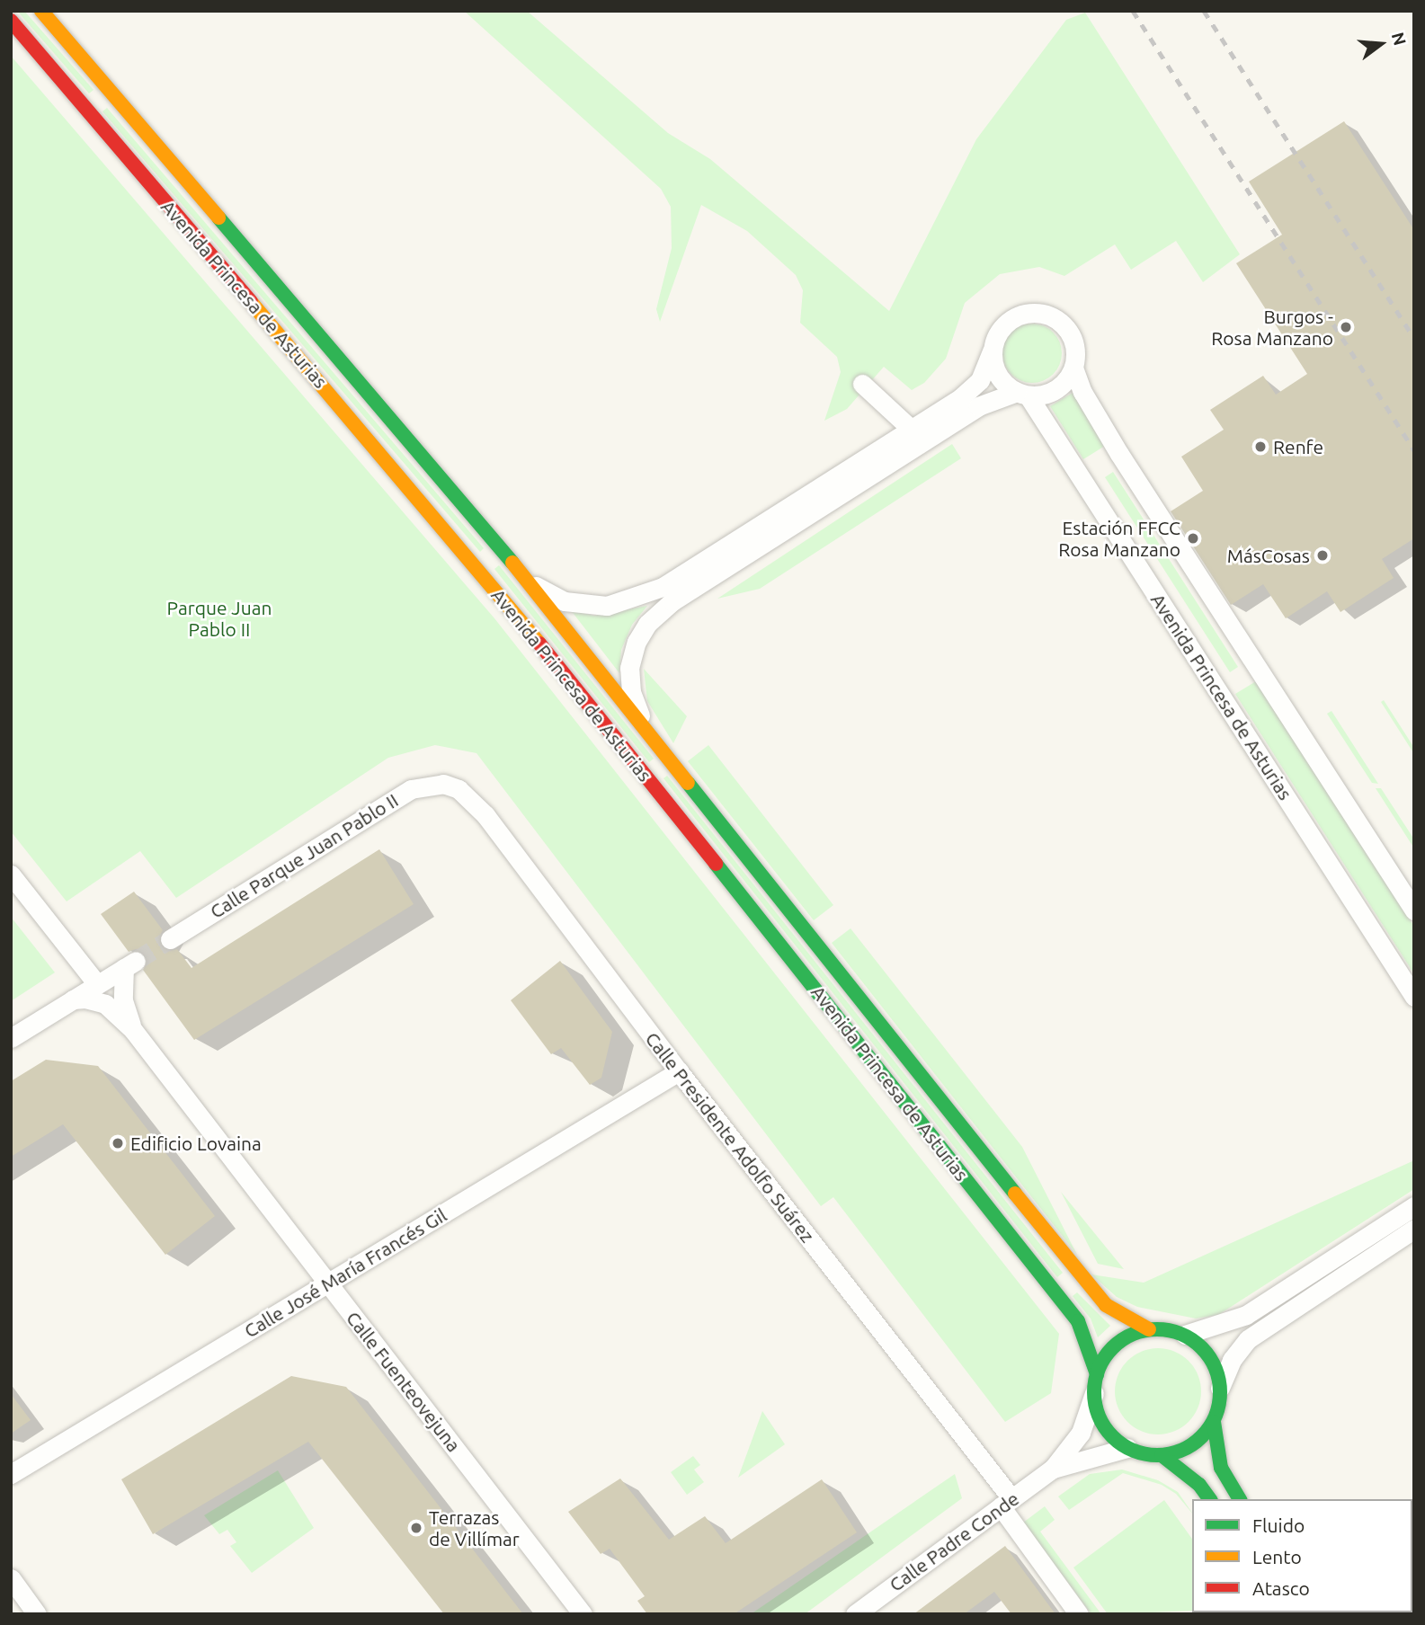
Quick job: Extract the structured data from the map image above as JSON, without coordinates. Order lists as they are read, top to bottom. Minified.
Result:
{"streets":{"main road":["Avenida Princesa de Asturias"],"street":["Calle Parque Juan Pablo II","Calle Presidente Adolfo Suárez","Calle José María Francés Gil","Calle Fuenteovejuna","Calle Padre Conde"]},"crossings":[["Avenida Princesa de Asturias","Calle Padre Conde"],["Calle Parque Juan Pablo II","Calle Presidente Adolfo Suárez"],["Calle Presidente Adolfo Suárez","Calle José María Francés Gil"],["Calle Presidente Adolfo Suárez","Calle Padre Conde"],["Calle José María Francés Gil","Calle Fuenteovejuna"]],"parks":["Parque Juan Pablo II"],"places":["Burgos - Rosa Manzano","Renfe","Estación FFCC Rosa Manzano","MásCosas","Edificio Lovaina","Terrazas de Villímar"],"legend":["Fluido","Lento","Atasco"],"north":"right"}
